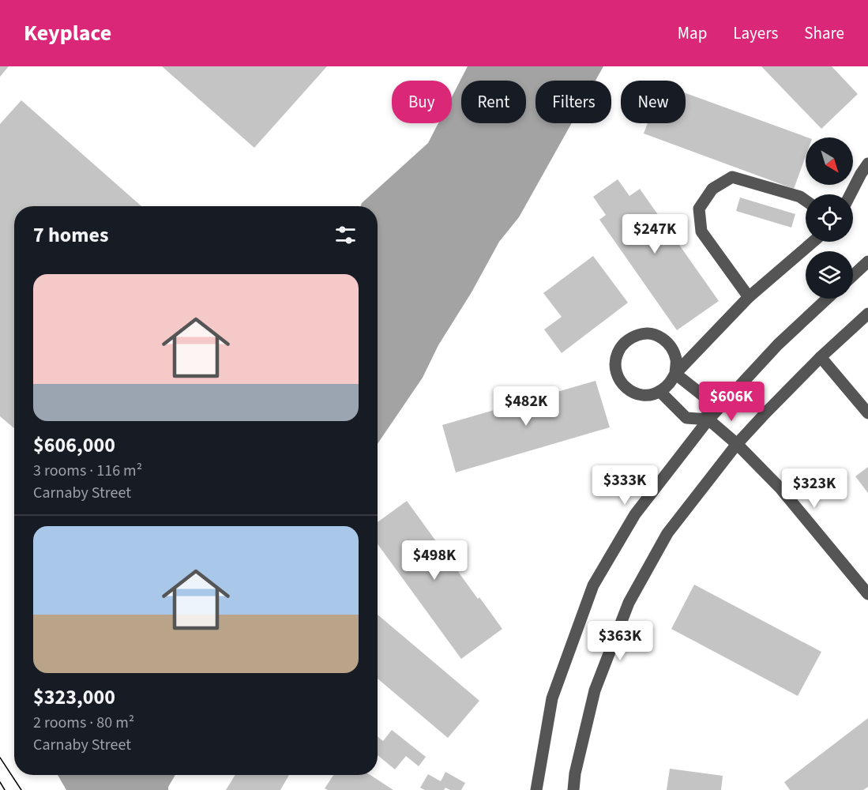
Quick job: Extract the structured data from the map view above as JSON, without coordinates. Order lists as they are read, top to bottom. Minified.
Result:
{"north":"bottom right","page":{"header":"Keyplace","nav":["Map","Layers","Share"],"chip":["Buy","Rent","Filters","New"],"heading":"7 homes","price":["$247K","$606K","$482K","$333K","$323K","$498K","$363K"],"list":[{"name":"$606,000","note":"3 rooms · 116 m² · Carnaby Street"},{"name":"$323,000","note":"2 rooms · 80 m² · Carnaby Street"}]}}
